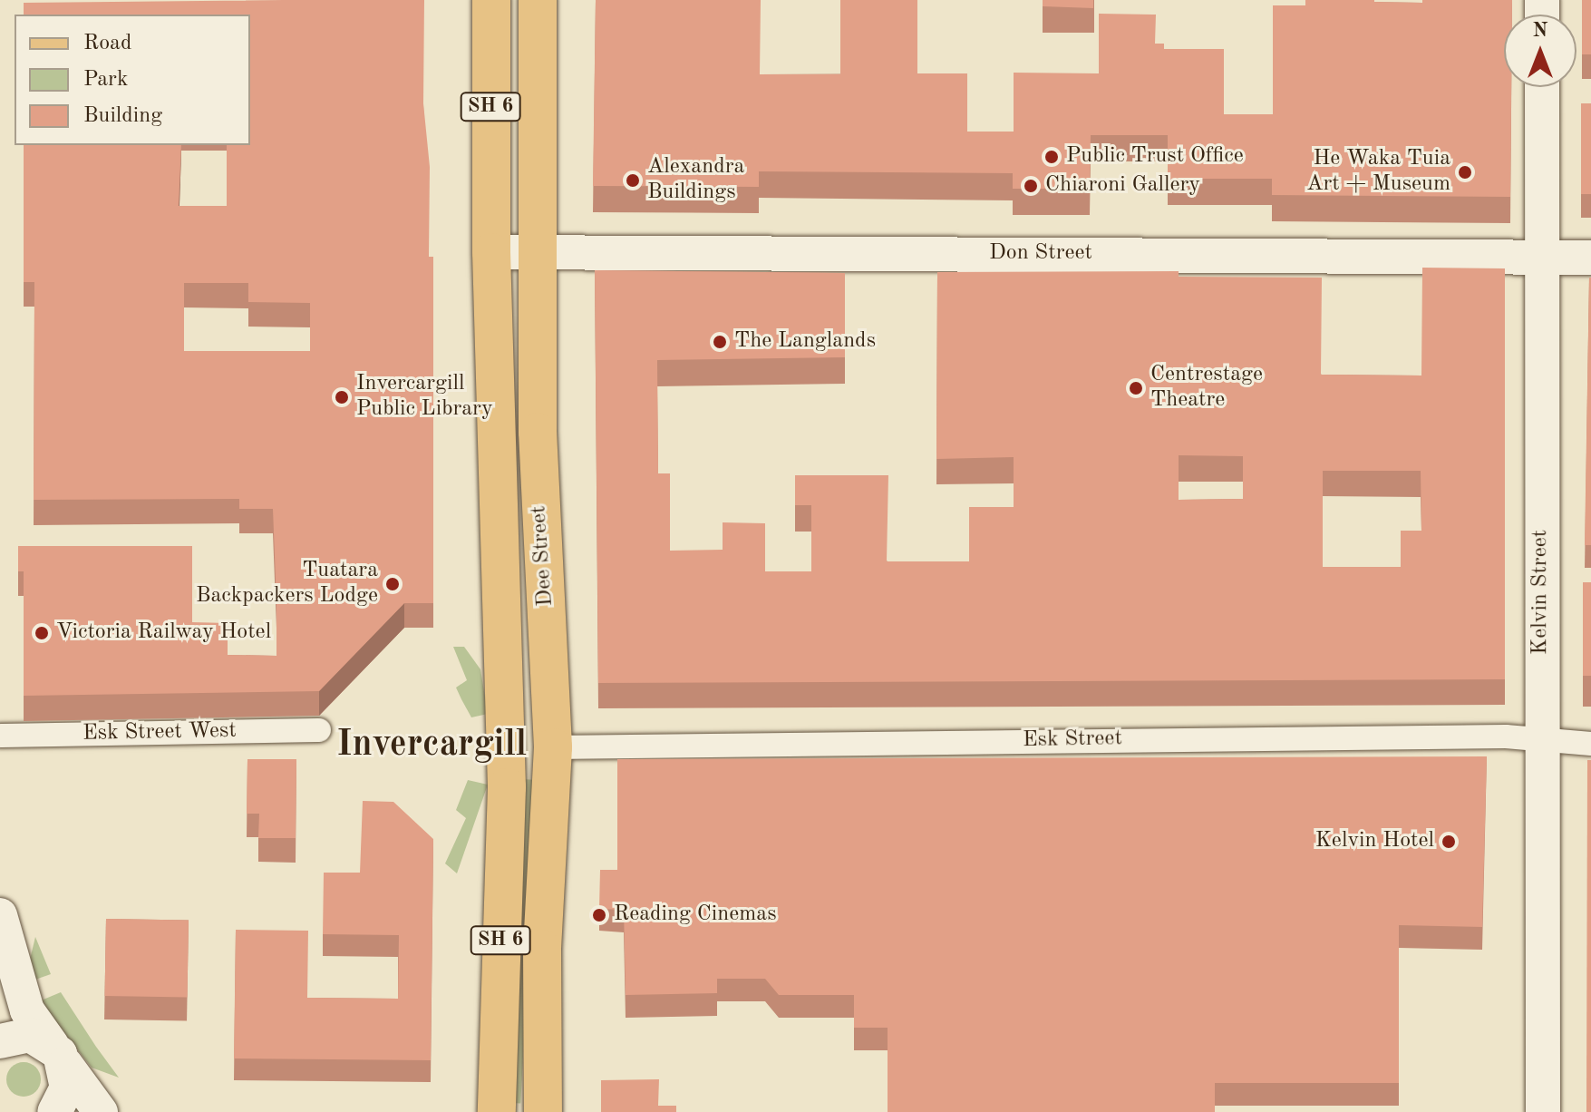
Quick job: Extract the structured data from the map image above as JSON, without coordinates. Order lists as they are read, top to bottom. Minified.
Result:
{"streets":{"main road":["SH 6","Dee Street"],"street":["Don Street","Kelvin Street","Esk Street West","Esk Street"]},"crossings":[["Don Street","Dee Street"],["Don Street","Kelvin Street"],["Dee Street","Esk Street"],["Kelvin Street","Esk Street"]],"districts":["Invercargill"],"places":["Public Trust Office","He Waka Tuia Art + Museum","Alexandra Buildings","Chiaroni Gallery","The Langlands","Centrestage Theatre","Invercargill Public Library","Tuatara Backpackers Lodge","Victoria Railway Hotel","Kelvin Hotel","Reading Cinemas"],"legend":["Road","Park","Building"],"north":"top"}
